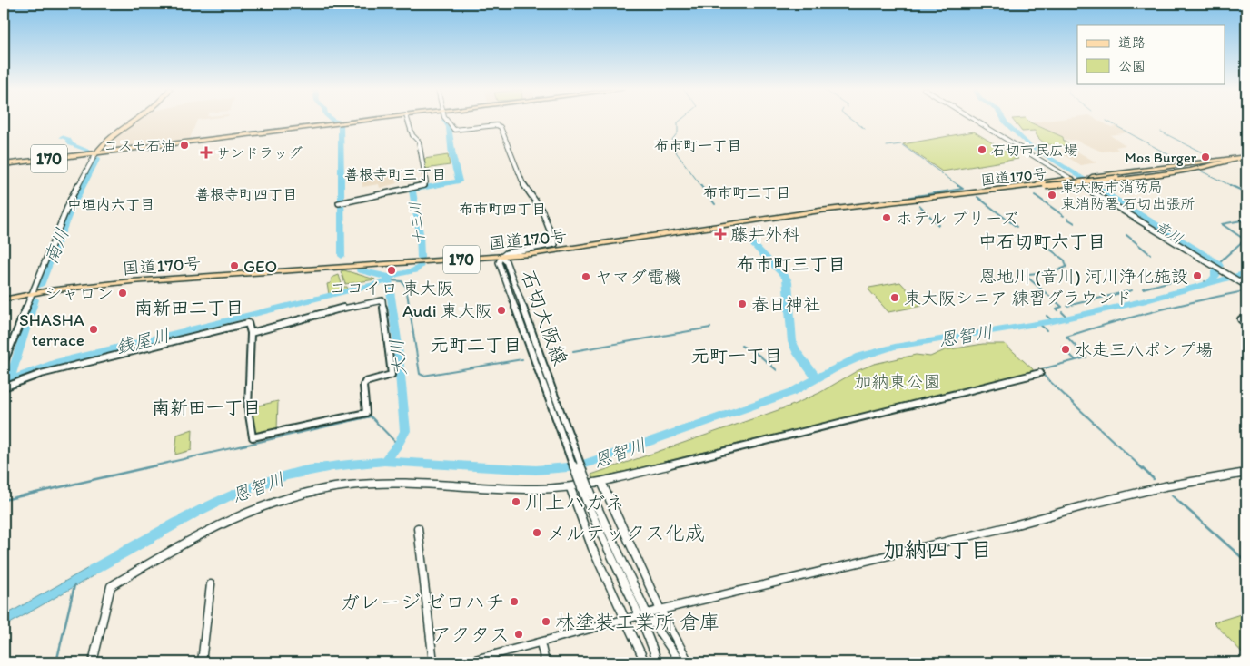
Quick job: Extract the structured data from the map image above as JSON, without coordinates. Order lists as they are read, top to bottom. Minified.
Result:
{"streets":{"highway":["170","国道170号"],"street":["石切大阪線"]},"crossings":[["170","国道170号"],["国道170号","石切大阪線"]],"districts":["布市町一丁目","善根寺町三丁目","布市町二丁目","善根寺町四丁目","中垣内六丁目","布市町四丁目","中石切町六丁目","布市町三丁目","南新田二丁目","元町二丁目","元町一丁目","南新田一丁目","加納四丁目"],"water":["十三川","音川","南川","恩智川","銭屋川","大川"],"parks":["加納東公園"],"places":{"other":["コスモ石油","石切市民広場","Mos Burger","東大阪市消防局 東消防署 石切出張所","ホテル プリーズ","GEO","ココイロ 東大阪","恩地川 (音川) 河川浄化施設","ヤマダ電機","シャロン","東大阪シニア 練習グラウンド","春日神社","Audi 東大阪","SHASHA terrace","水走三八ポンプ場","川上ハガネ","メルテックス化成","ガレージ ゼロハチ","林塗装工業所 倉庫","アクタス"],"health":["サンドラッグ","藤井外科"]},"legend":["道路","公園"]}
